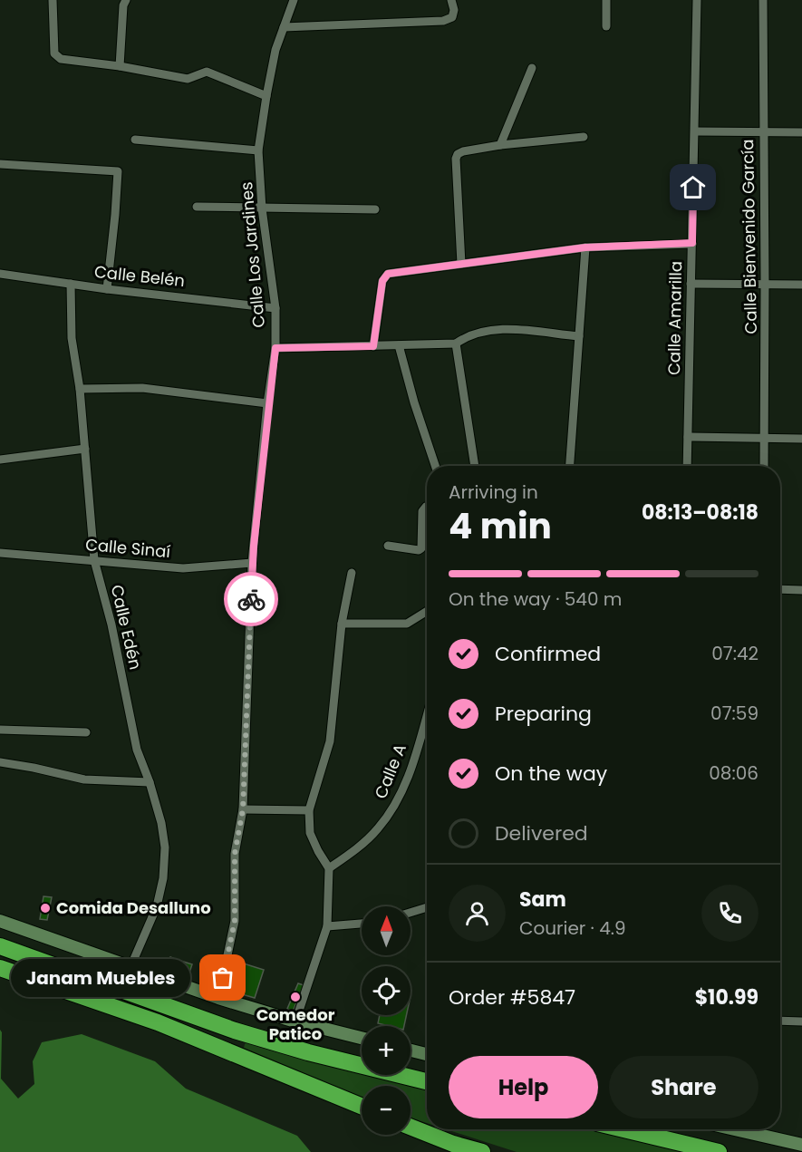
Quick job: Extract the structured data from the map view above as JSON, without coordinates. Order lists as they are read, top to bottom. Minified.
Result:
{"streets":{"street":["Calle Bienvenido García","Calle Los Jardines","Calle Belén","Calle Amarilla","Calle Sinaí","Calle Edén","Calle A"]},"crossings":[["Calle Los Jardines","Calle Belén"],["Calle Los Jardines","Calle Sinaí"],["Calle Belén","Calle Edén"],["Calle Sinaí","Calle Edén"]],"places":["Comida Desalluno","Janam Muebles","Comedor Patico"],"north":"top","page":{"heading":["4 min","Arriving in","08:13–08:18"],"panel":["Sam","Courier · 4.9","Order #5847","$10.99"],"bar":"On the way · 540 m","list":[["Confirmed","07:42"],["Preparing","07:59"],["On the way","08:06"],"Delivered"],"map_buttons":["+","−"],"bubble":"Janam Muebles","buttons":["Help","Share"]}}
